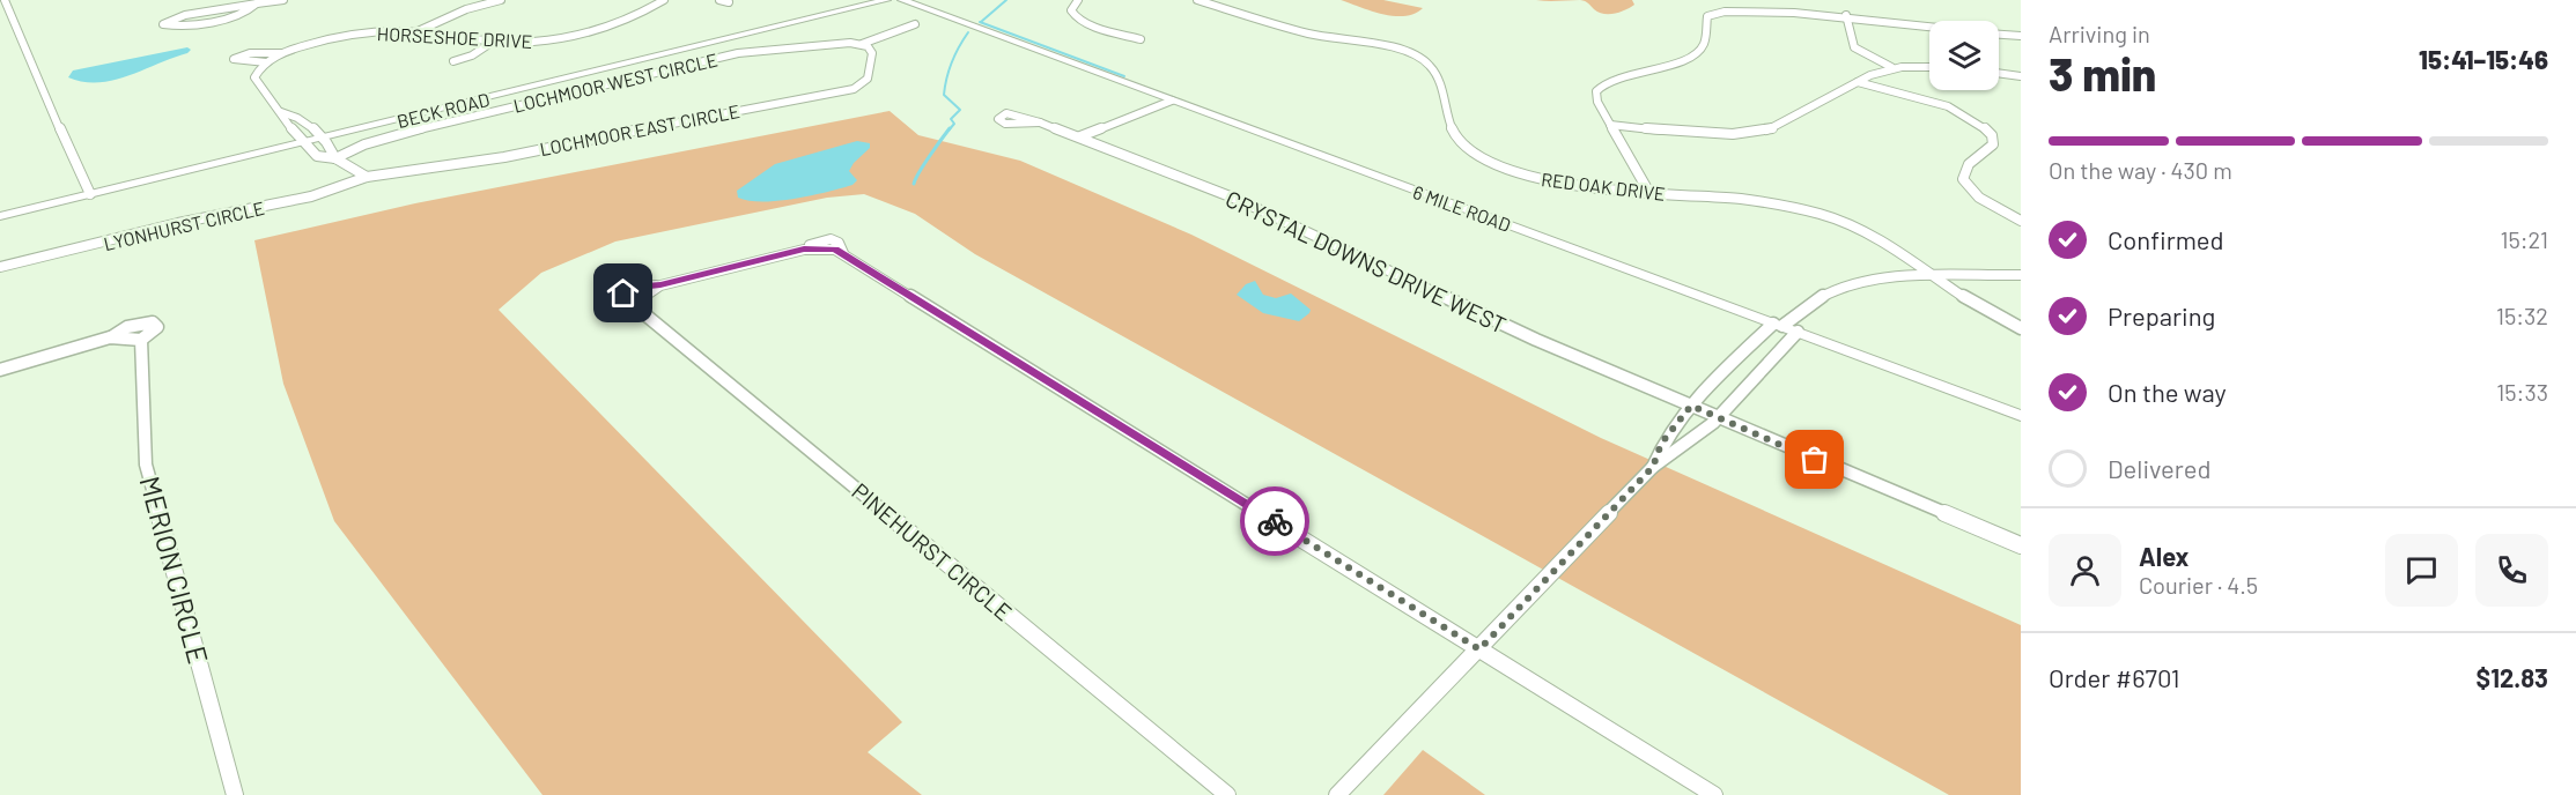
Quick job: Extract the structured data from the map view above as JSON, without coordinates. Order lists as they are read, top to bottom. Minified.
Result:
{"streets":{"main road":["BECK ROAD","6 MILE ROAD"],"street":["HORSESHOE DRIVE","LOCHMOOR WEST CIRCLE","LOCHMOOR EAST CIRCLE","RED OAK DRIVE","LYONHURST CIRCLE","CRYSTAL DOWNS DRIVE WEST","PINEHURST CIRCLE","MERION CIRCLE"]},"crossings":[["LOCHMOOR WEST CIRCLE","LOCHMOOR EAST CIRCLE"],["LOCHMOOR EAST CIRCLE","LYONHURST CIRCLE"]],"page":{"heading":["3 min","Arriving in","15:41–15:46"],"panel":["Alex","Courier · 4.5","Order #6701","$12.83"],"bar":"On the way · 430 m","list":[["Confirmed","15:21"],["Preparing","15:32"],["On the way","15:33"],"Delivered"]}}
